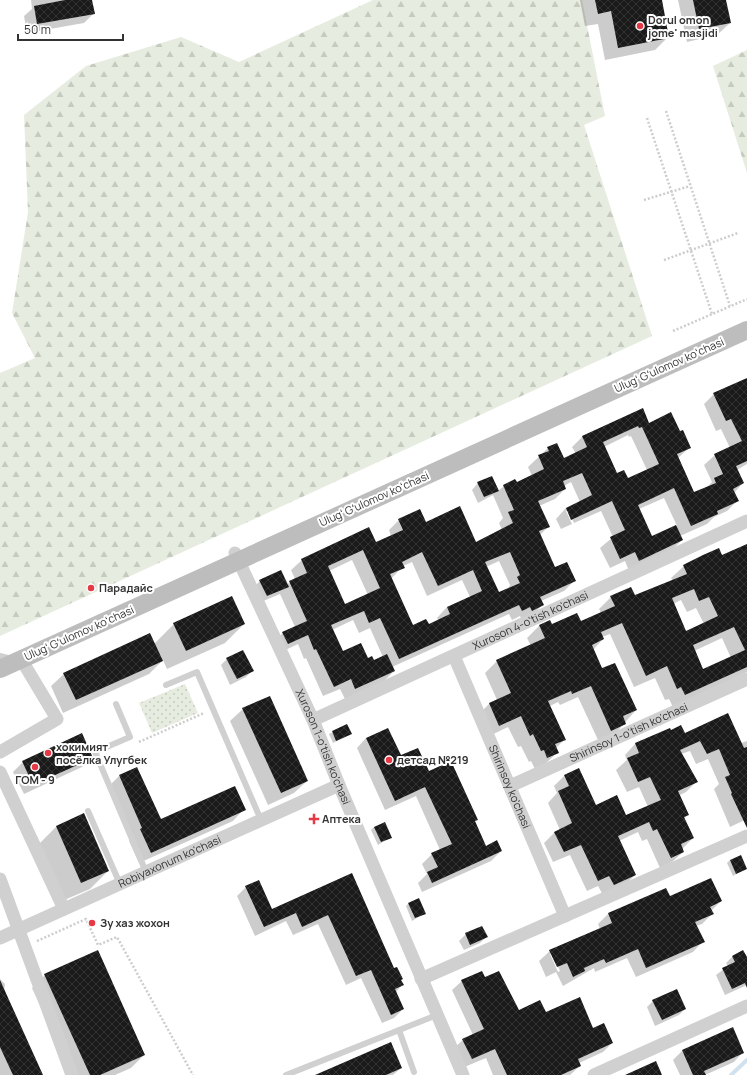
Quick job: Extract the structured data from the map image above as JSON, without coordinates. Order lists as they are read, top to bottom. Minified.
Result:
{"streets":{"main road":["Ulugʻ Gʻulomov koʻchasi"],"street":["Xuroson 4-o'tish ko'chasi","Shirinsoy 1-o'tish ko'chasi","Хuroson 1-o'tish ko'chasi","Shirinsoy ko'chasi","Robiyaxonum ko'chasi"]},"crossings":[["Ulugʻ Gʻulomov koʻchasi","Хuroson 1-o'tish ko'chasi"],["Xuroson 4-o'tish ko'chasi","Хuroson 1-o'tish ko'chasi"],["Xuroson 4-o'tish ko'chasi","Shirinsoy ko'chasi"],["Shirinsoy 1-o'tish ko'chasi","Shirinsoy ko'chasi"],["Хuroson 1-o'tish ko'chasi","Robiyaxonum ko'chasi"]],"places":{"other":["Dorul omon jome' masjidi","Парадайс","хокимият посёлка Улугбек","детсад №219","ГОМ - 9","Зу хаз жохон"],"health":["Аптека"]},"scale_bar":"50 m"}
